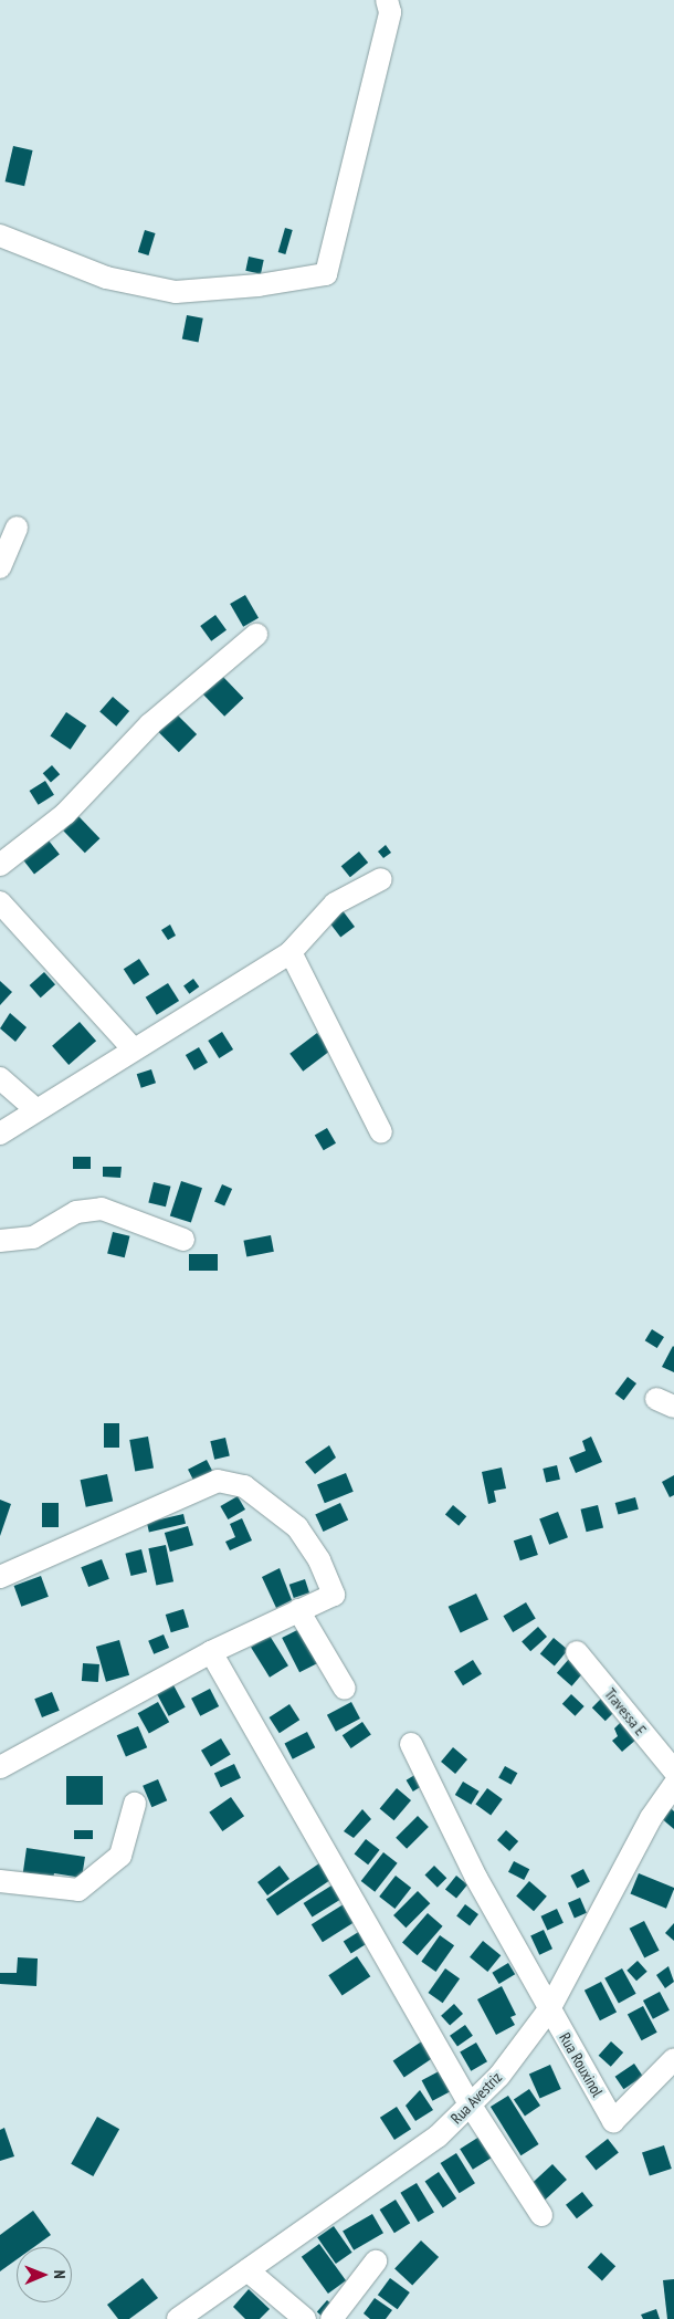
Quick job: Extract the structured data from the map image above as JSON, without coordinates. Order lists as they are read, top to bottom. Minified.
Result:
{"streets":{"street":["Travessa E","Rua Rouxinol","Rua Avestriz"]},"crossings":[["Rua Rouxinol","Rua Avestriz"]],"north":"right"}
